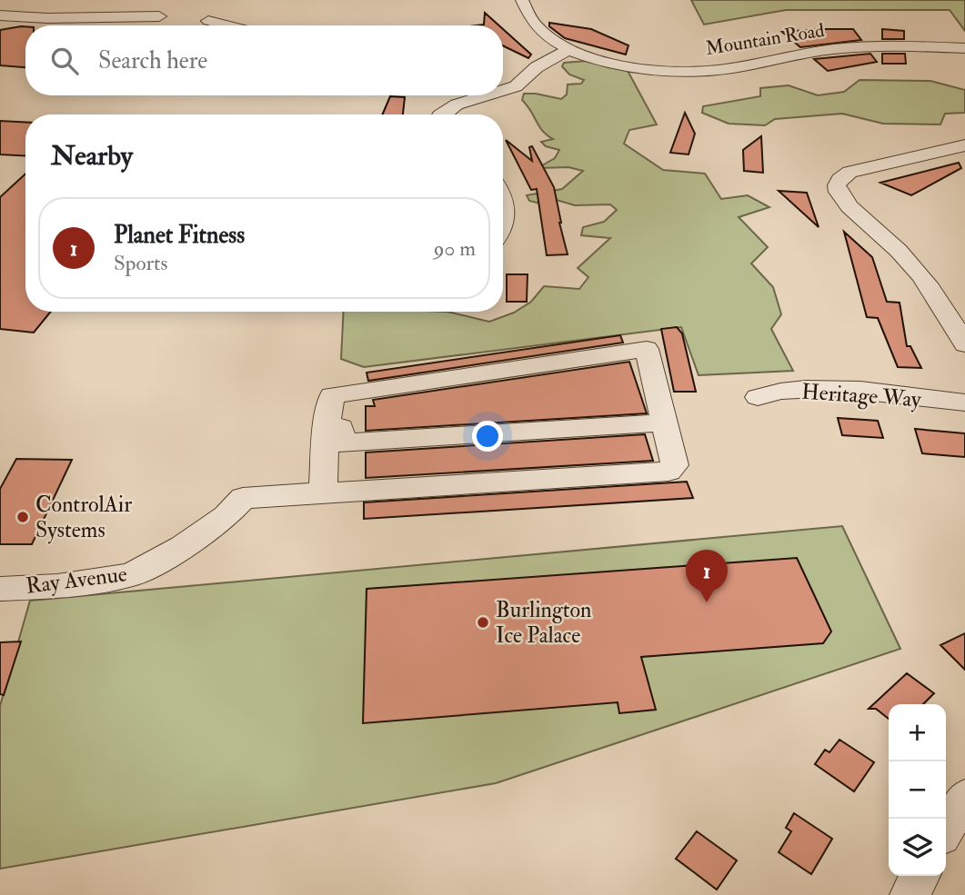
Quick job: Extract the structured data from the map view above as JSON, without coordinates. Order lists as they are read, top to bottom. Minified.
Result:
{"streets":{"street":["Mountain Road","Heritage Way","Ray Avenue"]},"places":["ControlAir Systems","Burlington Ice Palace"],"page":{"search":"Search here","heading":"Nearby","list":[{"mark":"1","name":"Planet Fitness","note":"Sports","value":"90 m"}],"pins":"1","map_buttons":["+","−"]}}
